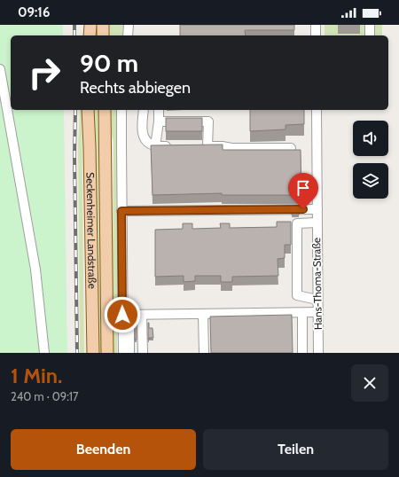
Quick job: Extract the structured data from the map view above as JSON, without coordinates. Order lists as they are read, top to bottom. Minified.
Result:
{"streets":{"main road":["Seckenheimer Landstraße"],"street":["Hans-Thoma-Straße"]},"page":{"status":"09:16","turn":["90 m","Rechts abbiegen"],"heading":["1 Min.","240 m · 09:17"],"buttons":["Beenden","Teilen"]}}
